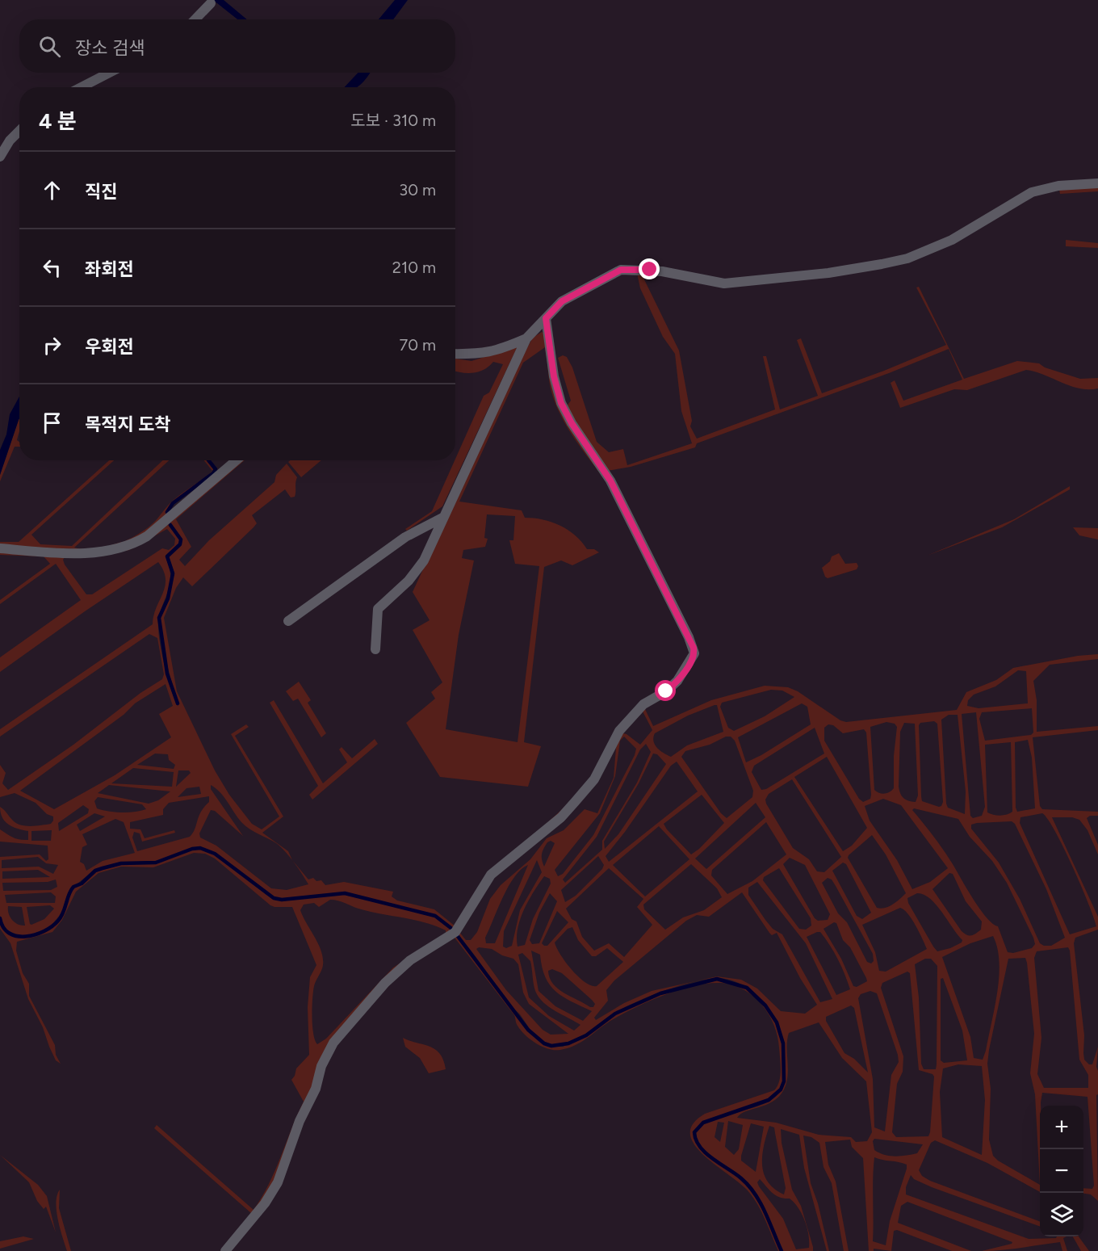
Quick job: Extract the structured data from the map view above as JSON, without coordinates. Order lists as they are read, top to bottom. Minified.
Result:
{"page":{"search":"장소 검색","heading":["4 분","도보 · 310 m"],"list":[["직진","30 m"],["좌회전","210 m"],["우회전","70 m"],"목적지 도착"],"map_buttons":["+","−"]}}
